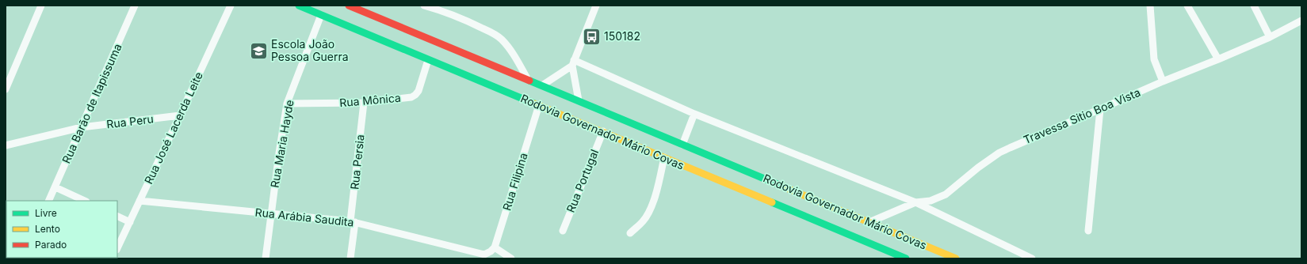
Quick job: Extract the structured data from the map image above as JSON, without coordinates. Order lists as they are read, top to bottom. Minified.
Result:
{"streets":{"highway":["Rodovia Governador Mário Covas"],"street":["Rua Mônica","Rua Barão de Itapissuma","Travessa Sitio Boa Vista","Rua Peru","Rua José Lacerda Leite","Rua Maria Hayde","Rua Persia","Rua Portugal","Rua Filipina","Rua Arábia Saudita"]},"crossings":[["Rua Mônica","Rodovia Governador Mário Covas"],["Rua Mônica","Rua Maria Hayde"],["Rua Mônica","Rua Persia"],["Rua Barão de Itapissuma","Rua Peru"],["Travessa Sitio Boa Vista","Rodovia Governador Mário Covas"],["Rua Peru","Rua José Lacerda Leite"],["Rua José Lacerda Leite","Rua Arábia Saudita"],["Rodovia Governador Mário Covas","Rua Maria Hayde"],["Rodovia Governador Mário Covas","Rua Portugal"],["Rodovia Governador Mário Covas","Rua Filipina"],["Rua Maria Hayde","Rua Arábia Saudita"],["Rua Persia","Rua Arábia Saudita"]],"places":{"bus stop":["150182"],"school or university":["Escola João Pessoa Guerra"]},"legend":["Livre","Lento","Parado"]}
